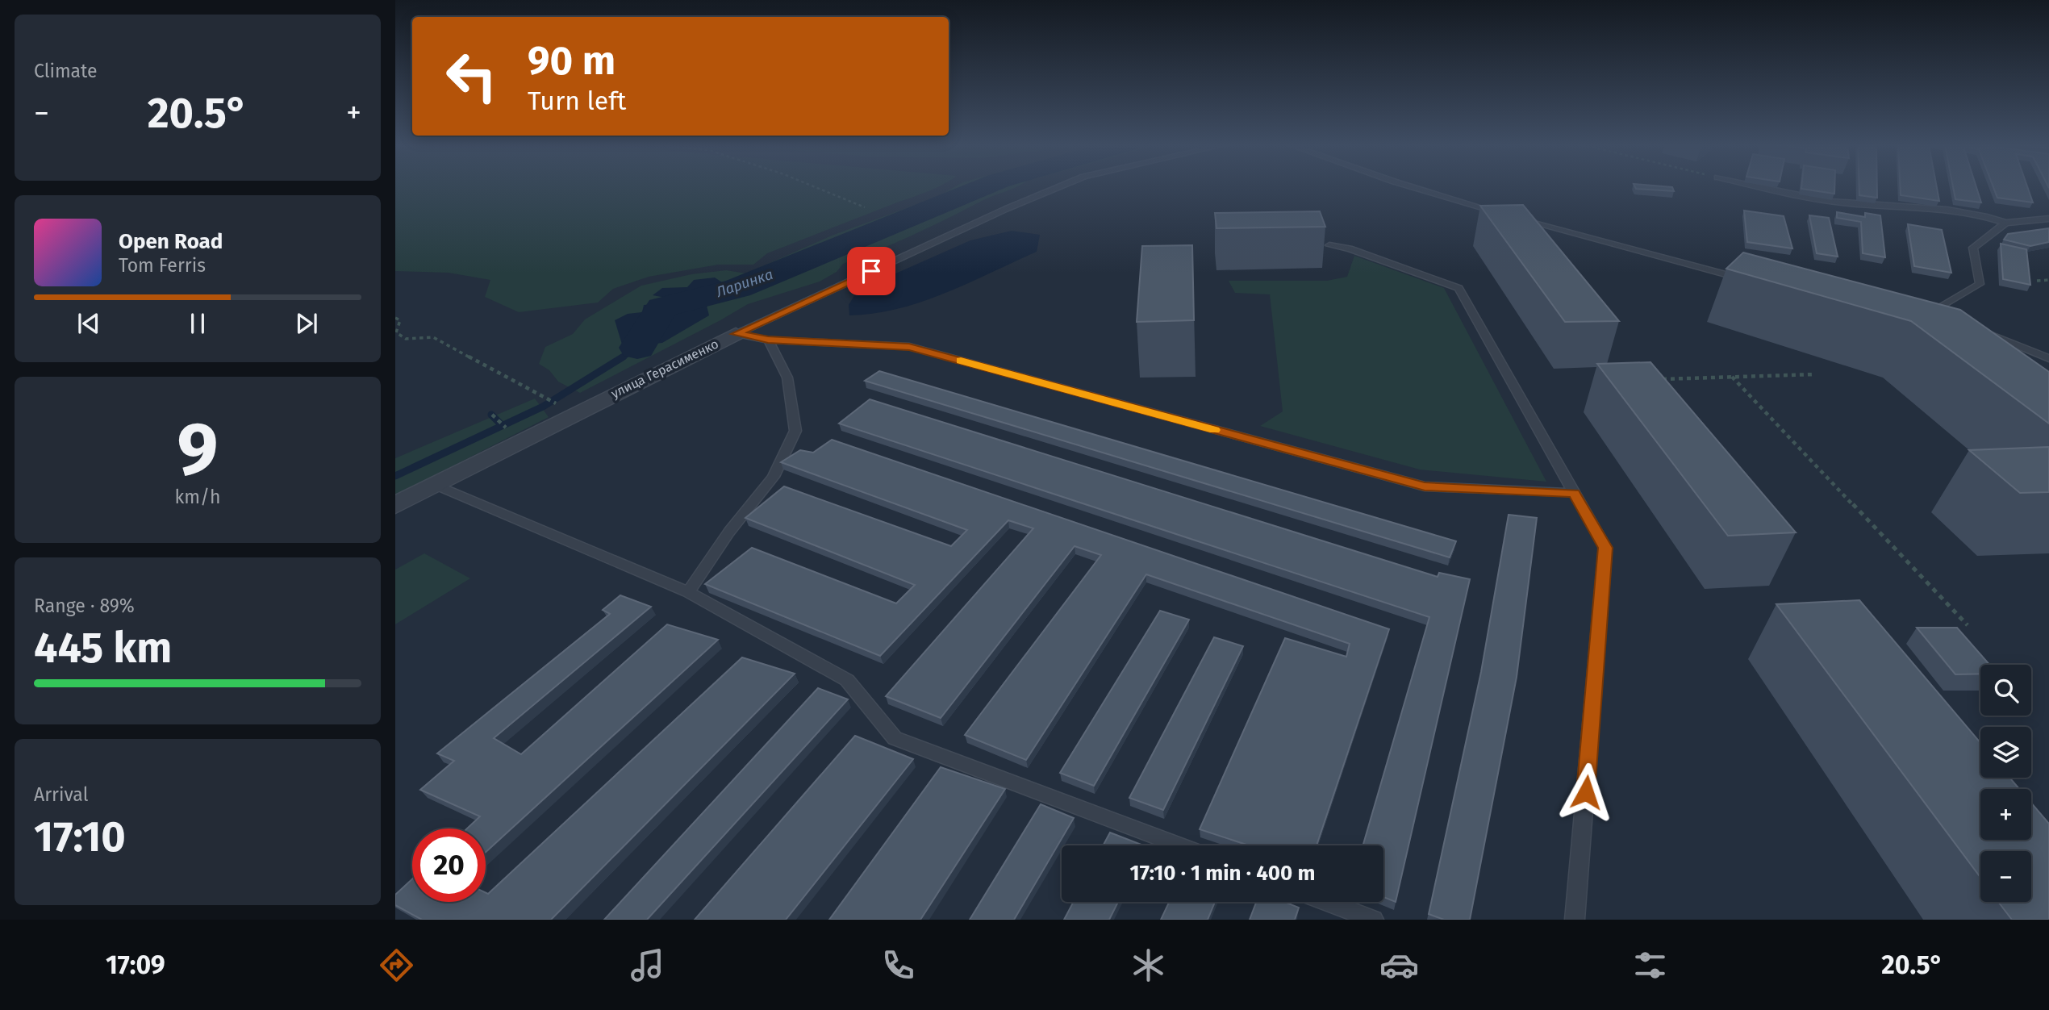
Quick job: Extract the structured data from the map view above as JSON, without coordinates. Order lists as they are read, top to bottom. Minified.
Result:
{"streets":{"street":["улица Герасименко"]},"water":["Ларинка"],"page":{"tile":["Climate",["9","km/h"],["Range · 89%","445 km"],["Arrival","17:10"]],"turn":["90 m","Turn left"],"heat":["−","20.5°","+"],"song":["Open Road","Tom Ferris"],"map_buttons":["+","−"],"limit":"20","trip":"17:10 · 1 min · 400 m","tabs":["17:09","20.5°"]}}
